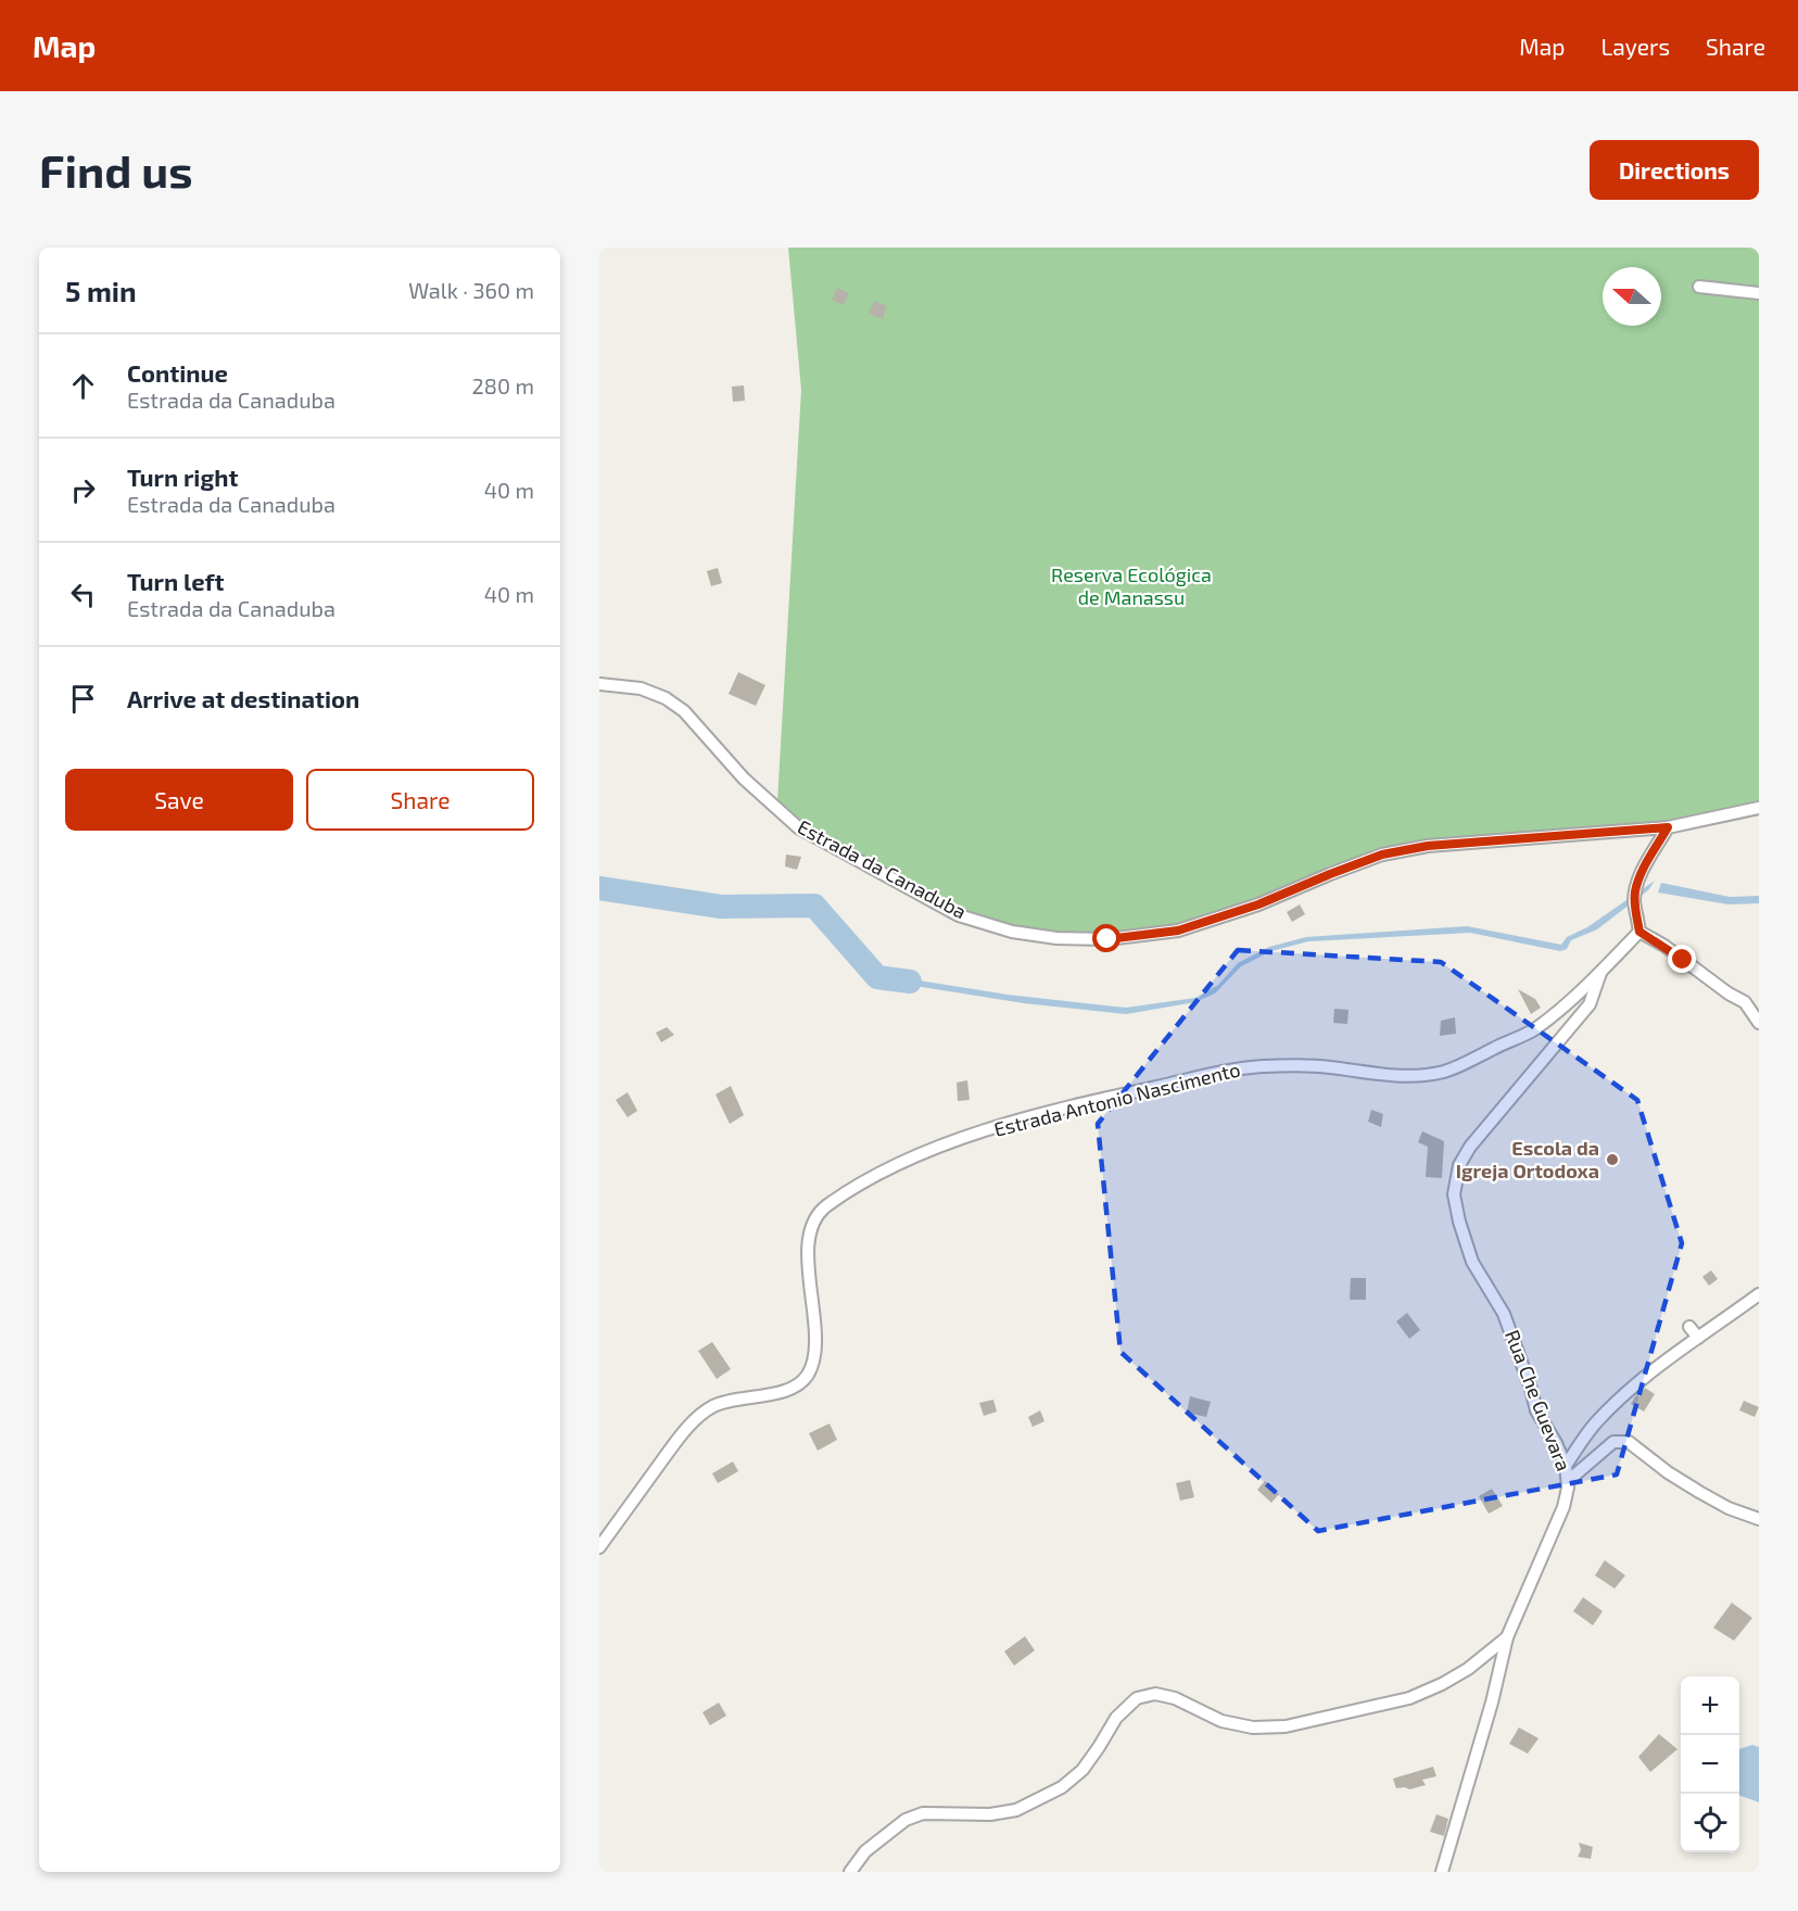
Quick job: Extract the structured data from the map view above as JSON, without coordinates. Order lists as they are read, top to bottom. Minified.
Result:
{"streets":{"street":["Estrada da Canaduba","Estrada Antonio Nascimento","Rua Che Guevara"]},"crossings":[["Estrada Antonio Nascimento","Rua Che Guevara"]],"parks":["Reserva Ecológica de Manassu"],"places":["Escola da Igreja Ortodoxa"],"north":"left","page":{"header":"Map","nav":["Map","Layers","Share"],"buttons":["Directions",["Save","Share"]],"title":"Find us","heading":["5 min","Walk · 360 m"],"list":[["Continue","Estrada da Canaduba","280 m"],["Turn right","Estrada da Canaduba","40 m"],["Turn left","Estrada da Canaduba","40 m"],"Arrive at destination"],"map_buttons":["+","−"]}}
